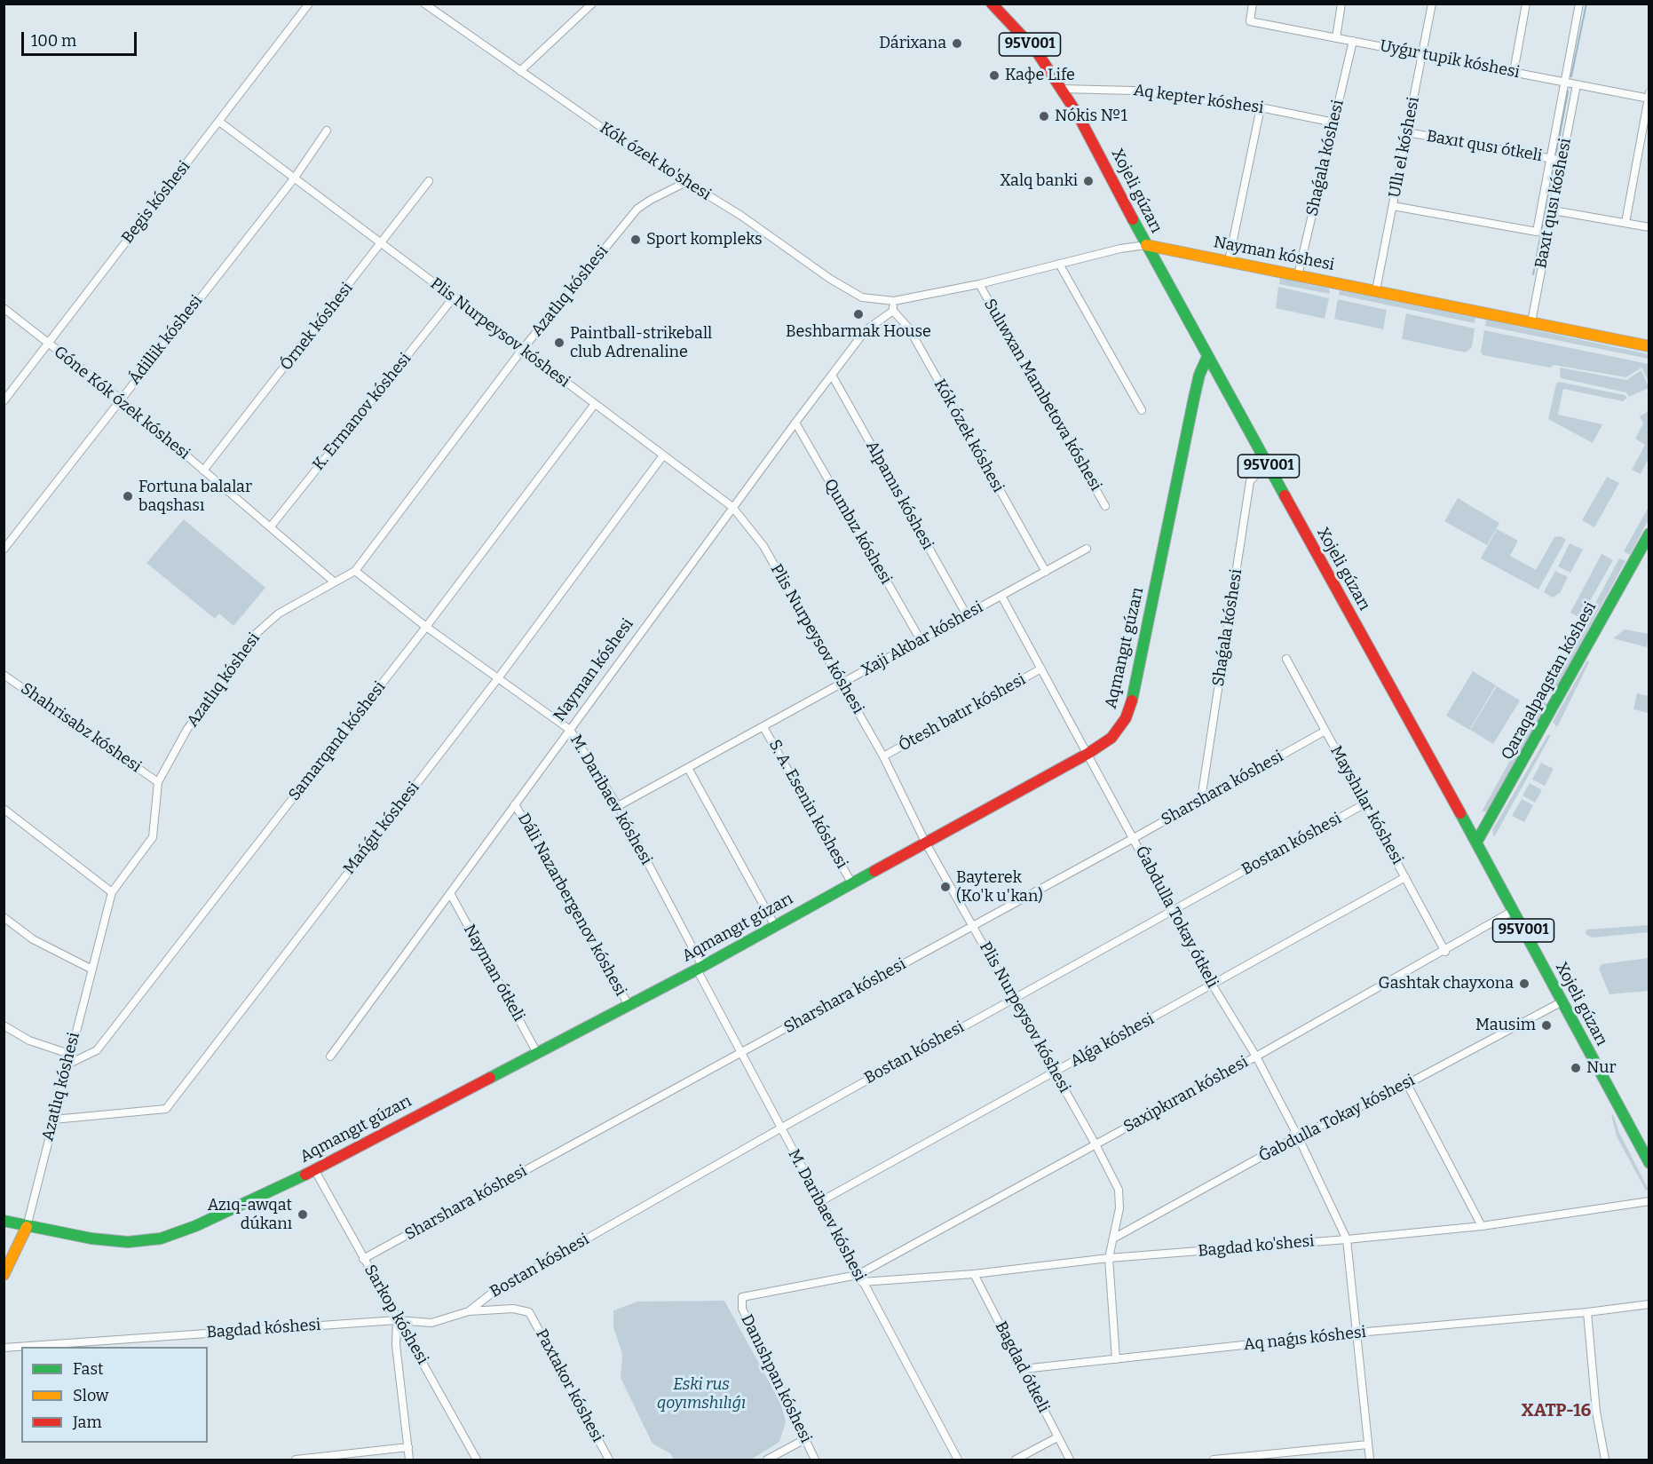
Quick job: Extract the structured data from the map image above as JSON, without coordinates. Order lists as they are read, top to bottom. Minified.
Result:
{"streets":{"street":["95V001","Uyǵır tupik kóshesi","Aq kepter kóshesi","Baxıt qusı ótkeli","Ullı el kóshesi","Shaǵala kóshesi","Kók ózek ko'shesi","Xojeli gúzarı","Begis kóshesi","Baxıt qusı kóshesi","Nayman kóshesi","Azatlıq kóshesi","Órnek kóshesi","Plis Nurpeysov kóshesi","Ádillik kóshesi","Sulıwxan Mambetova kóshesi","Góne Kók ózek kóshesi","K. Ermanov kóshesi","Kók ózek kóshesi","Alpamıs kóshesi","Qumbız kóshesi","Xaji Akbar kóshesi","Aqmangıt gúzarı","Qaraqalpaqstan kóshesi","Ótesh batır kóshesi","Shahrisabz kóshesi","Samarqand kóshesi","Sharshara kóshesi","M. Daribaev kóshesi","S. A. Esenin kóshesi","Mayshılar kóshesi","Mańǵıt kóshesi","Bostan kóshesi","Dáli Nazarbergenov kóshesi","Ǵabdulla Tokay ótkeli","Nayman ótkeli","Alǵa kóshesi","Saxipkıran kóshesi","Ǵabdulla Tokay kóshesi","Bagdad ko'shesi","Sarkop kóshesi","Bagdad kóshesi","Aq naǵıs kóshesi","Bagdad ótkeli","Danıshpan kóshesi","Paxtakor kóshesi"]},"crossings":[["Uyǵır tupik kóshesi","Ullı el kóshesi"],["Uyǵır tupik kóshesi","Shaǵala kóshesi"],["Uyǵır tupik kóshesi","Baxıt qusı kóshesi"],["Aq kepter kóshesi","Shaǵala kóshesi"],["Aq kepter kóshesi","Xojeli gúzarı"],["Baxıt qusı ótkeli","Ullı el kóshesi"],["Baxıt qusı ótkeli","Baxıt qusı kóshesi"],["Ullı el kóshesi","Baxıt qusı kóshesi"],["Ullı el kóshesi","Nayman kóshesi"],["Shaǵala kóshesi","Xojeli gúzarı"],["Shaǵala kóshesi","Nayman kóshesi"],["Shaǵala kóshesi","Sharshara kóshesi"],["Kók ózek ko'shesi","Nayman kóshesi"],["Kók ózek ko'shesi","Azatlıq kóshesi"],["Xojeli gúzarı","Nayman kóshesi"],["Xojeli gúzarı","Aqmangıt gúzarı"],["Xojeli gúzarı","Qaraqalpaqstan kóshesi"],["Xojeli gúzarı","Saxipkıran kóshesi"],["Xojeli gúzarı","Ǵabdulla Tokay kóshesi"],["Begis kóshesi","Plis Nurpeysov kóshesi"],["Begis kóshesi","Góne Kók ózek kóshesi"],["Baxıt qusı kóshesi","Nayman kóshesi"],["Nayman kóshesi","Plis Nurpeysov kóshesi"],["Nayman kóshesi","Sulıwxan Mambetova kóshesi"],["Nayman kóshesi","Kók ózek kóshesi"],["Nayman kóshesi","Alpamıs kóshesi"],["Nayman kóshesi","Qumbız kóshesi"],["Nayman kóshesi","M. Daribaev kóshesi"],["Nayman kóshesi","Dáli Nazarbergenov kóshesi"],["Nayman kóshesi","Nayman ótkeli"],["Azatlıq kóshesi","Plis Nurpeysov kóshesi"],["Azatlıq kóshesi","Góne Kók ózek kóshesi"],["Azatlıq kóshesi","Aqmangıt gúzarı"],["Azatlıq kóshesi","Shahrisabz kóshesi"],["Azatlıq kóshesi","Samarqand kóshesi"],["Azatlıq kóshesi","M. Daribaev kóshesi"],["Azatlıq kóshesi","Mańǵıt kóshesi"],["Órnek kóshesi","Plis Nurpeysov kóshesi"],["Órnek kóshesi","Góne Kók ózek kóshesi"],["Plis Nurpeysov kóshesi","Ádillik kóshesi"],["Plis Nurpeysov kóshesi","K. Ermanov kóshesi"],["Plis Nurpeysov kóshesi","Xaji Akbar kóshesi"],["Plis Nurpeysov kóshesi","Aqmangıt gúzarı"],["Plis Nurpeysov kóshesi","Ótesh batır kóshesi"],["Plis Nurpeysov kóshesi","Samarqand kóshesi"],["Plis Nurpeysov kóshesi","Sharshara kóshesi"],["Plis Nurpeysov kóshesi","Mańǵıt kóshesi"],["Plis Nurpeysov kóshesi","Bostan kóshesi"],["Plis Nurpeysov kóshesi","Alǵa kóshesi"],["Plis Nurpeysov kóshesi","Saxipkıran kóshesi"],["Plis Nurpeysov kóshesi","Ǵabdulla Tokay kóshesi"],["Plis Nurpeysov kóshesi","Bagdad ko'shesi"],["Plis Nurpeysov kóshesi","Aq naǵıs kóshesi"],["Ádillik kóshesi","Góne Kók ózek kóshesi"],["Góne Kók ózek kóshesi","K. Ermanov kóshesi"],["Kók ózek kóshesi","Xaji Akbar kóshesi"],["Alpamıs kóshesi","Xaji Akbar kóshesi"],["Qumbız kóshesi","Xaji Akbar kóshesi"],["Xaji Akbar kóshesi","M. Daribaev kóshesi"],["Xaji Akbar kóshesi","S. A. Esenin kóshesi"],["Xaji Akbar kóshesi","Ǵabdulla Tokay ótkeli"],["Aqmangıt gúzarı","M. Daribaev kóshesi"],["Aqmangıt gúzarı","S. A. Esenin kóshesi"],["Aqmangıt gúzarı","Dáli Nazarbergenov kóshesi"],["Aqmangıt gúzarı","Ǵabdulla Tokay ótkeli"],["Aqmangıt gúzarı","Nayman ótkeli"],["Aqmangıt gúzarı","Sarkop kóshesi"],["Ótesh batır kóshesi","Ǵabdulla Tokay ótkeli"],["Samarqand kóshesi","M. Daribaev kóshesi"],["Sharshara kóshesi","M. Daribaev kóshesi"],["Sharshara kóshesi","Mayshılar kóshesi"],["Sharshara kóshesi","Ǵabdulla Tokay ótkeli"],["Sharshara kóshesi","Sarkop kóshesi"],["M. Daribaev kóshesi","Mańǵıt kóshesi"],["M. Daribaev kóshesi","Bostan kóshesi"],["M. Daribaev kóshesi","Alǵa kóshesi"],["M. Daribaev kóshesi","Saxipkıran kóshesi"],["M. Daribaev kóshesi","Bagdad ko'shesi"],["M. Daribaev kóshesi","Danıshpan kóshesi"],["Mayshılar kóshesi","Bostan kóshesi"],["Mayshılar kóshesi","Alǵa kóshesi"],["Mayshılar kóshesi","Saxipkıran kóshesi"],["Bostan kóshesi","Ǵabdulla Tokay ótkeli"],["Bostan kóshesi","Bagdad kóshesi"],["Bostan kóshesi","Paxtakor kóshesi"],["Ǵabdulla Tokay ótkeli","Alǵa kóshesi"],["Ǵabdulla Tokay ótkeli","Saxipkıran kóshesi"],["Ǵabdulla Tokay ótkeli","Ǵabdulla Tokay kóshesi"],["Ǵabdulla Tokay ótkeli","Bagdad ko'shesi"],["Ǵabdulla Tokay ótkeli","Aq naǵıs kóshesi"],["Saxipkıran kóshesi","Bagdad ko'shesi"],["Saxipkıran kóshesi","Danıshpan kóshesi"],["Bagdad ko'shesi","Bagdad ótkeli"],["Bagdad ko'shesi","Danıshpan kóshesi"],["Sarkop kóshesi","Bagdad kóshesi"],["Bagdad kóshesi","Paxtakor kóshesi"],["Aq naǵıs kóshesi","Bagdad ótkeli"]],"districts":["XATP-16"],"parks":["Eski rus qoyımshılıǵı"],"places":["Dárixana","Кафе Life","Nókis №1","Xalq banki","Sport kompleks","Beshbarmak House","Paintball-strikeball club Adrenaline","Fortuna balalar baqshası","Bayterek (Ko'k u'kan)","Gashtak chayxona","Mausim","Nur","Azıq-awqat dúkanı"],"legend":["Fast","Slow","Jam"],"scale_bar":"100 m"}
